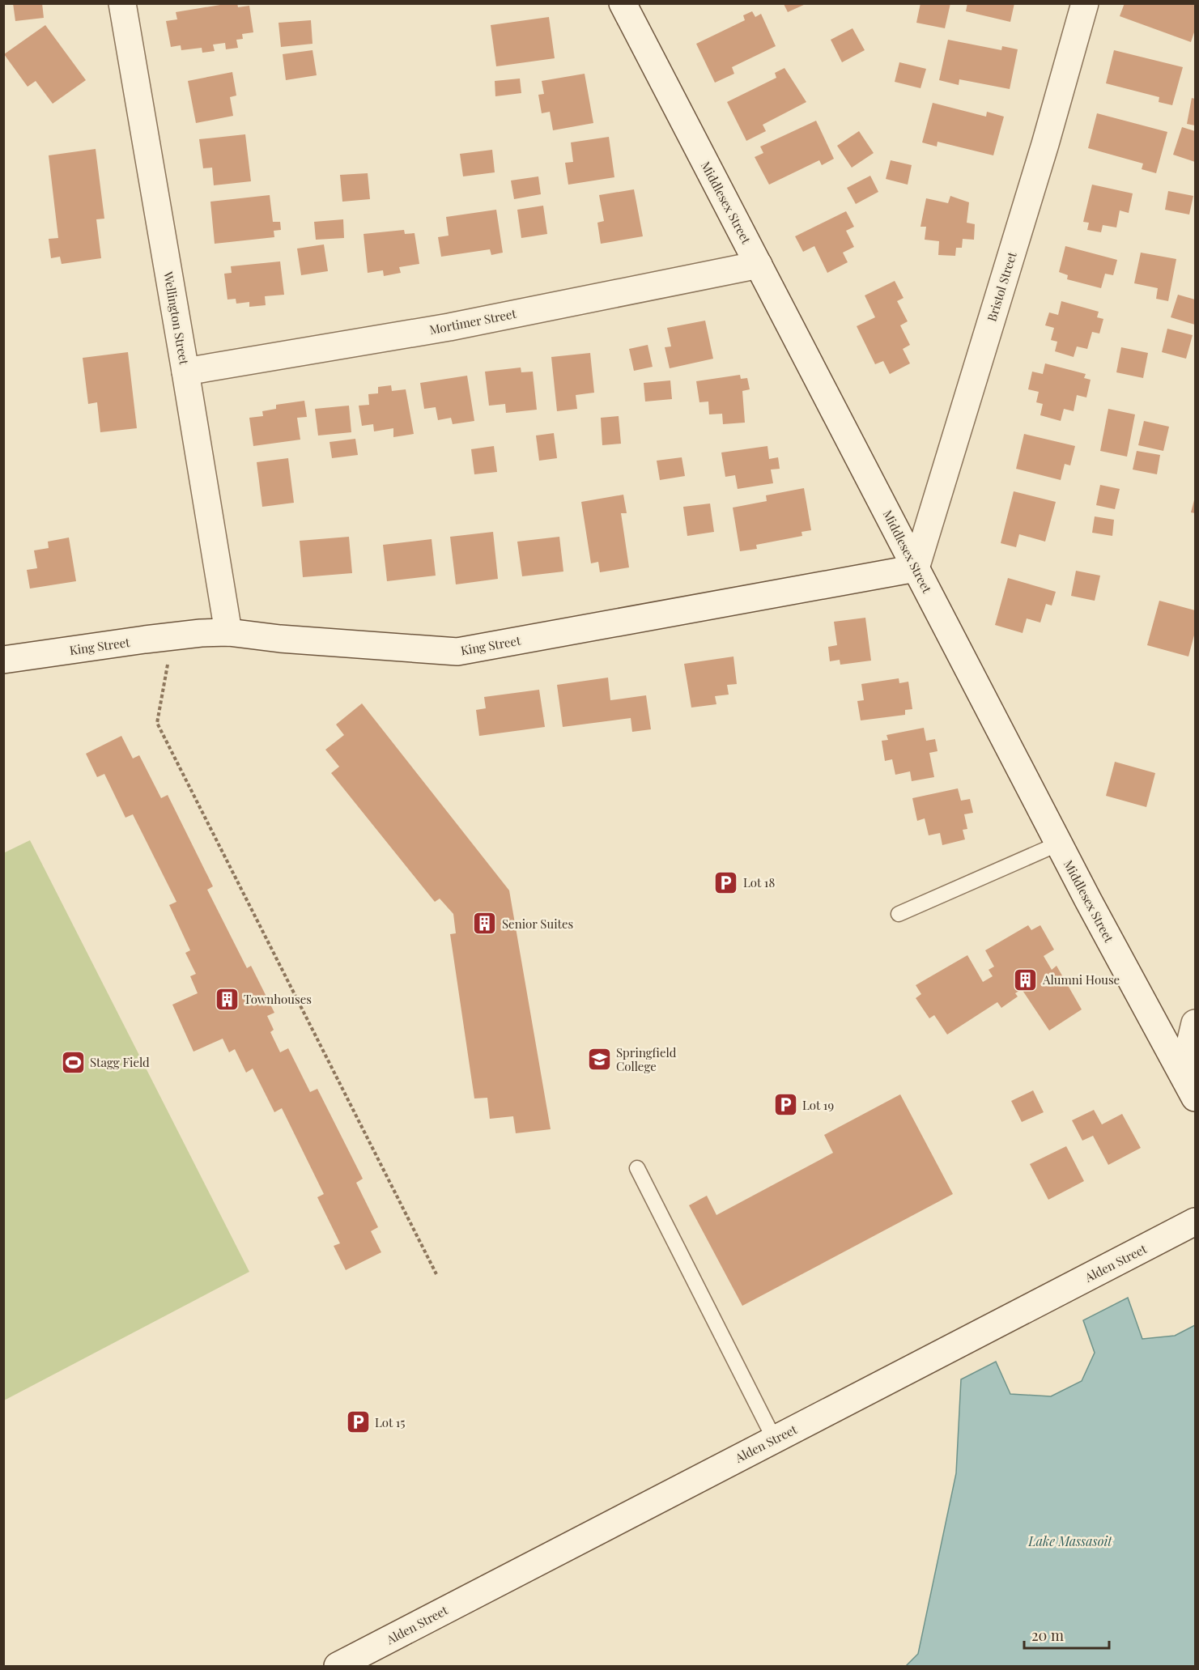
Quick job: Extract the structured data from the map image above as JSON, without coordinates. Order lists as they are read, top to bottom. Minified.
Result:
{"streets":{"street":["Middlesex Street","Bristol Street","Wellington Street","Mortimer Street","King Street","Alden Street"]},"crossings":[["Middlesex Street","Bristol Street"],["Middlesex Street","Mortimer Street"],["Middlesex Street","King Street"],["Bristol Street","King Street"],["Wellington Street","Mortimer Street"],["Wellington Street","King Street"]],"water":["Lake Massasoit"],"places":{"parking":["Lot 18","Lot 19","Lot 15"],"building":["Senior Suites","Alumni House","Townhouses"],"school or university":["Springfield College"],"sports":["Stagg Field"]},"scale_bar":"20 m"}
